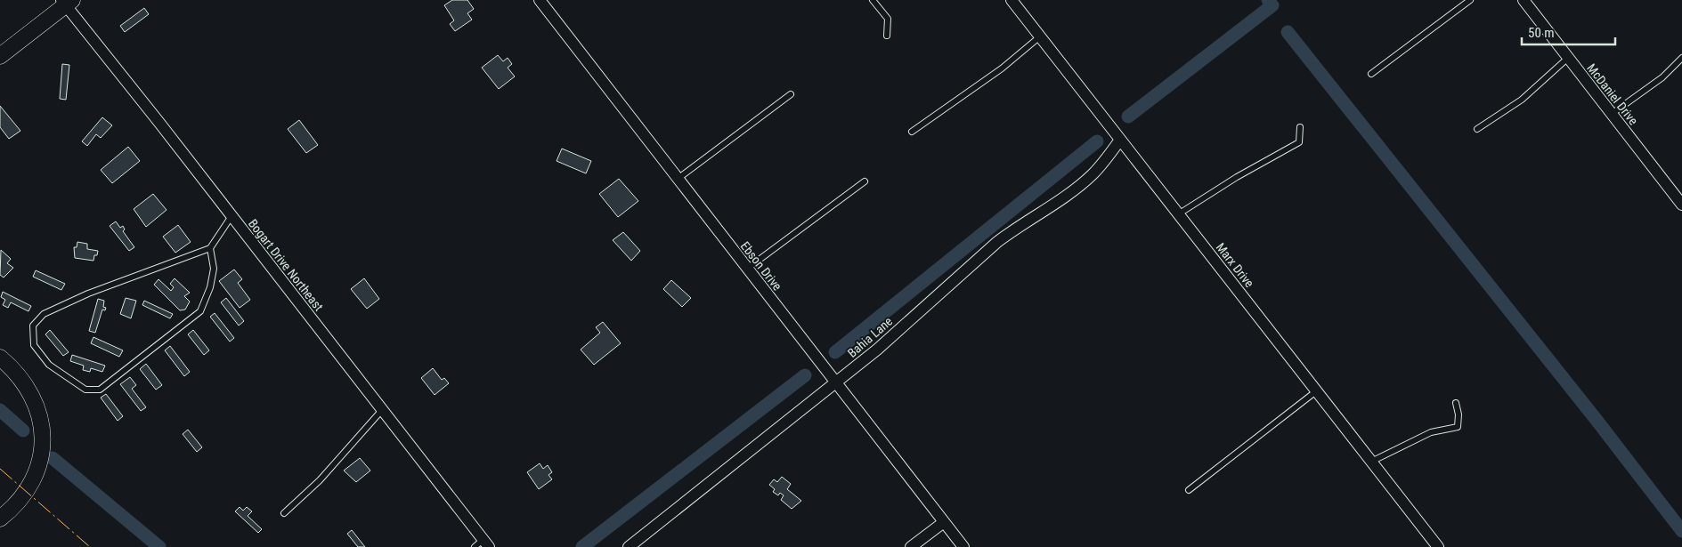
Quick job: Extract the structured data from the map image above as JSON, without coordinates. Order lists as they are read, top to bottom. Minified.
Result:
{"streets":{"street":["McDaniel Drive","Bogart Drive Northeast","Marx Drive","Ebson Drive","Bahia Lane"]},"crossings":[["Marx Drive","Bahia Lane"],["Ebson Drive","Bahia Lane"]],"scale_bar":"50 m"}
